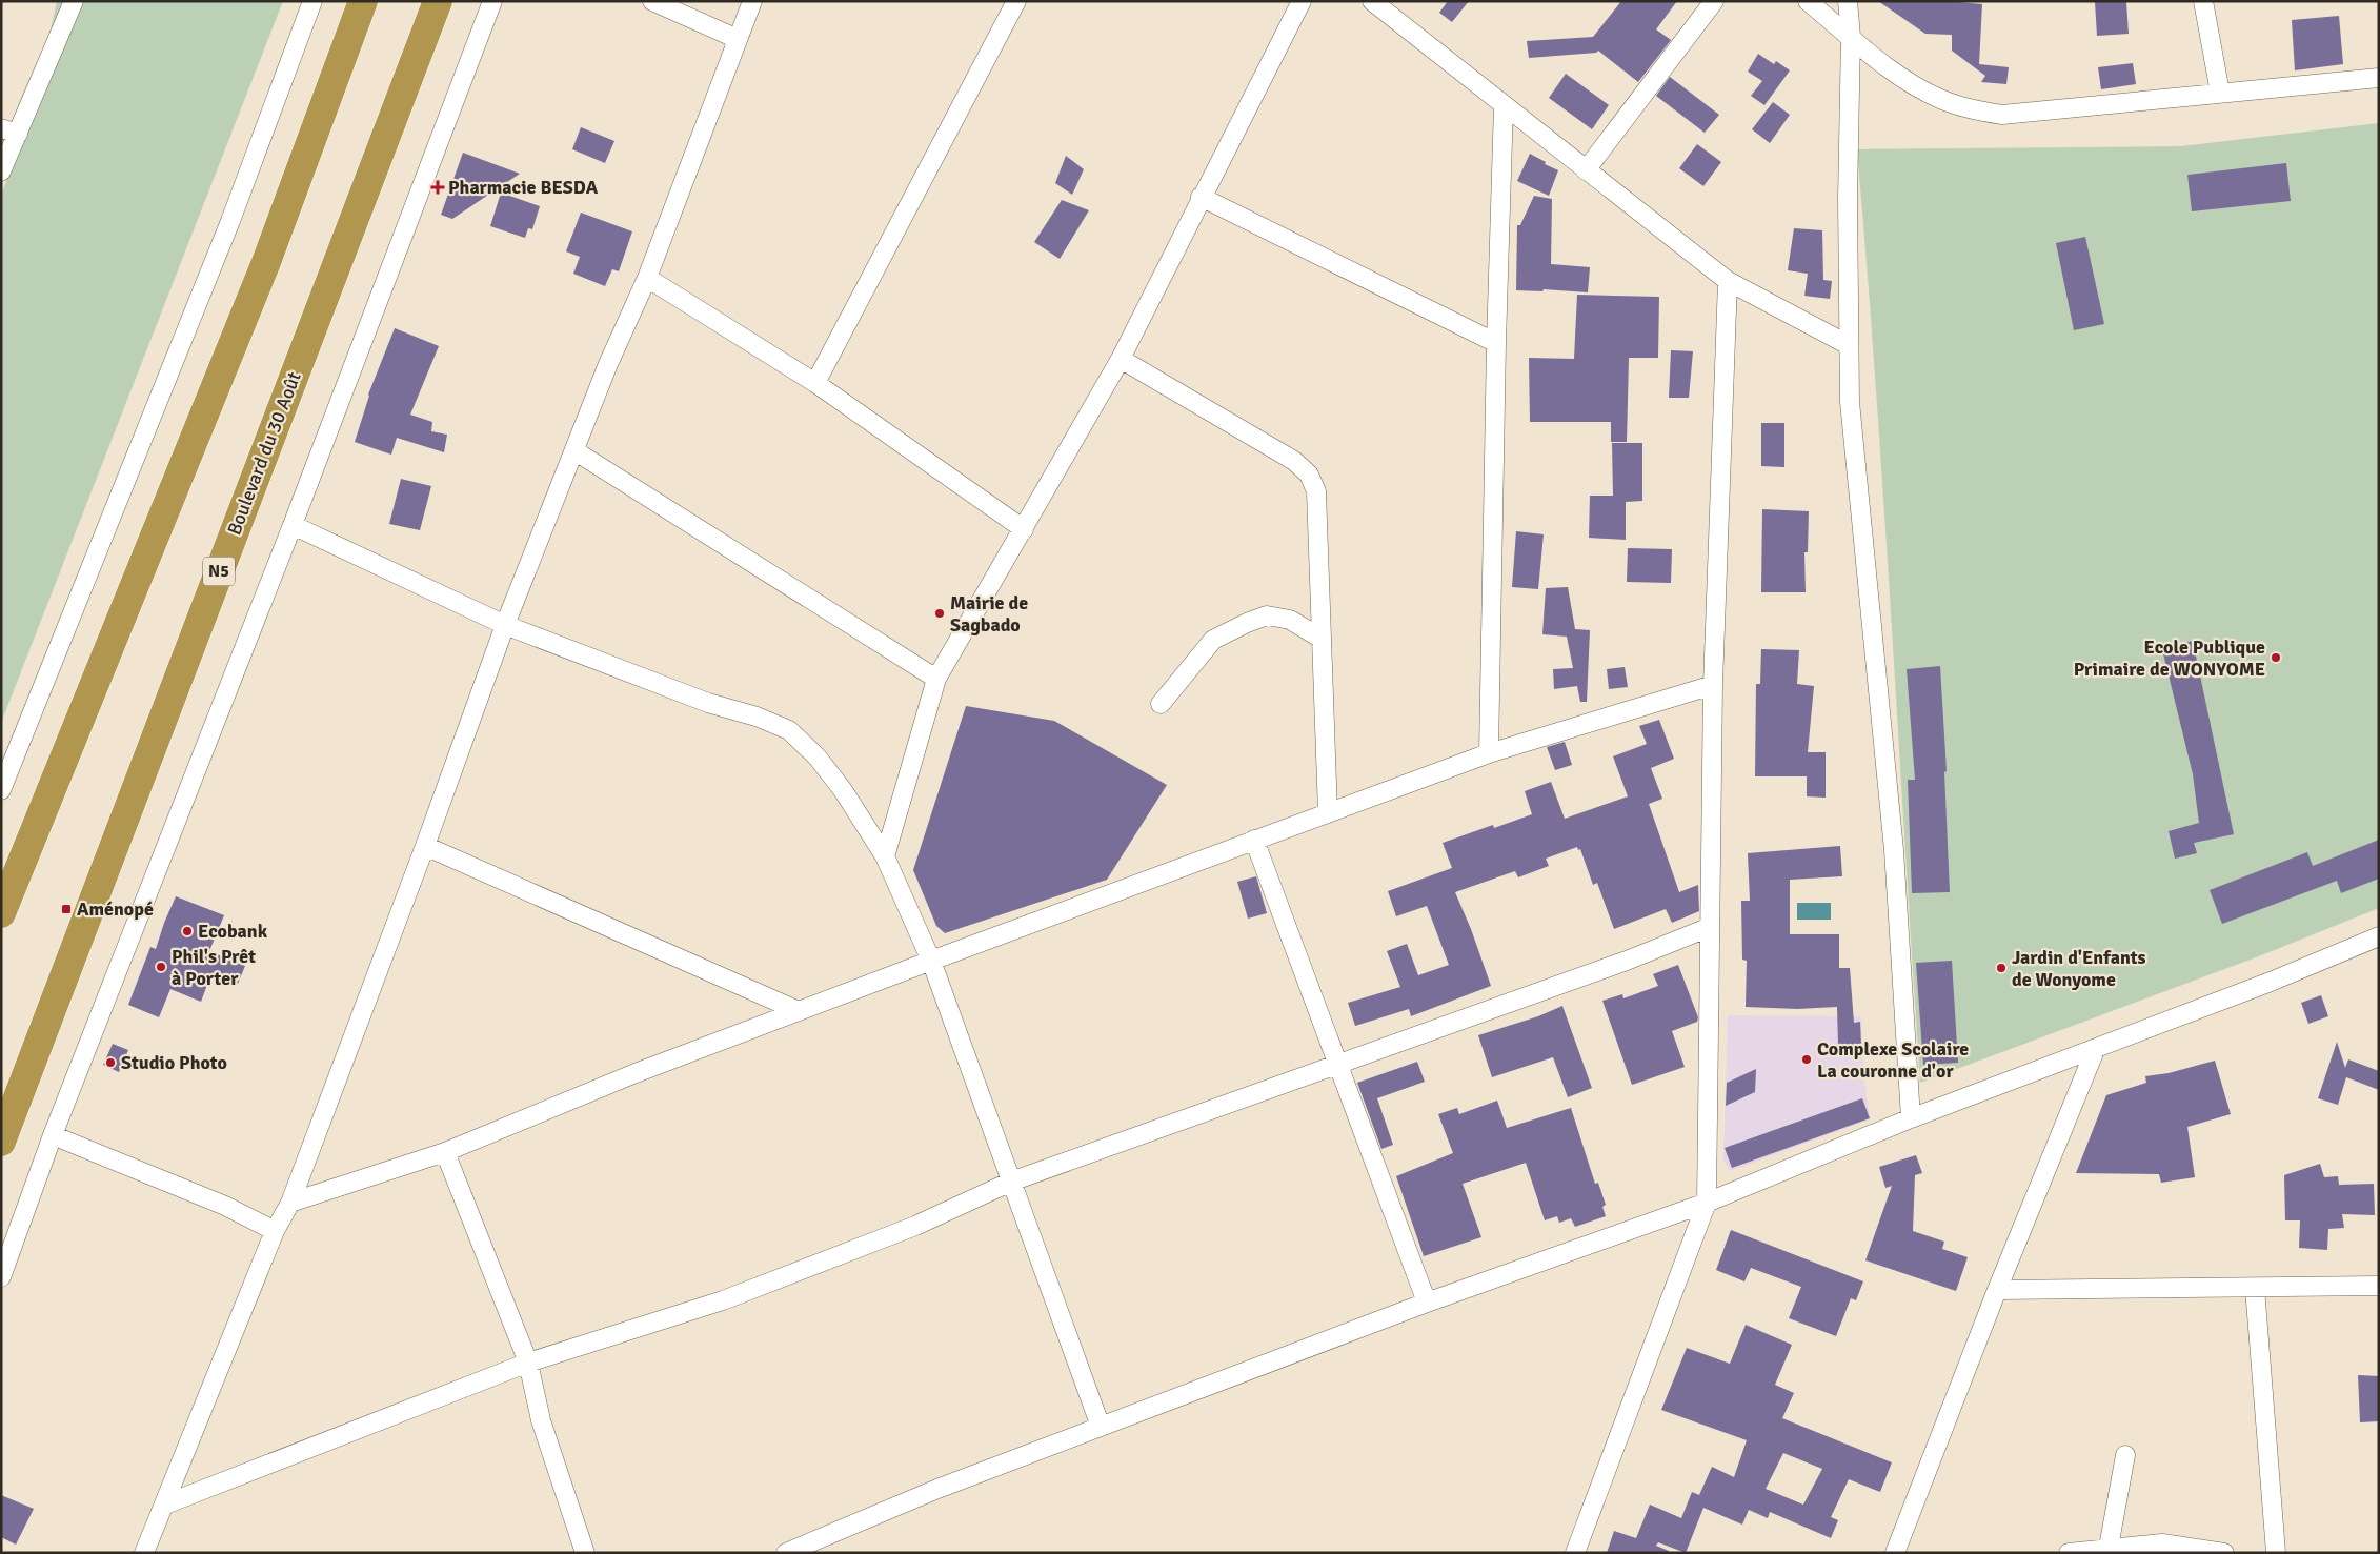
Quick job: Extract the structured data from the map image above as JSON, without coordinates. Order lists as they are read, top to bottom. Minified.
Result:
{"streets":{"highway":["Boulevard du 30 Août","N5"]},"places":{"health":["Pharmacie BESDA"],"other":["Mairie de Sagbado","Ecole Publique Primaire de WONYOME","Ecobank","Phil's Prêt à Porter","Jardin d'Enfants de Wonyome","Complexe Scolaire La couronne d'or","Studio Photo"],"transit":["Aménopé"]}}
